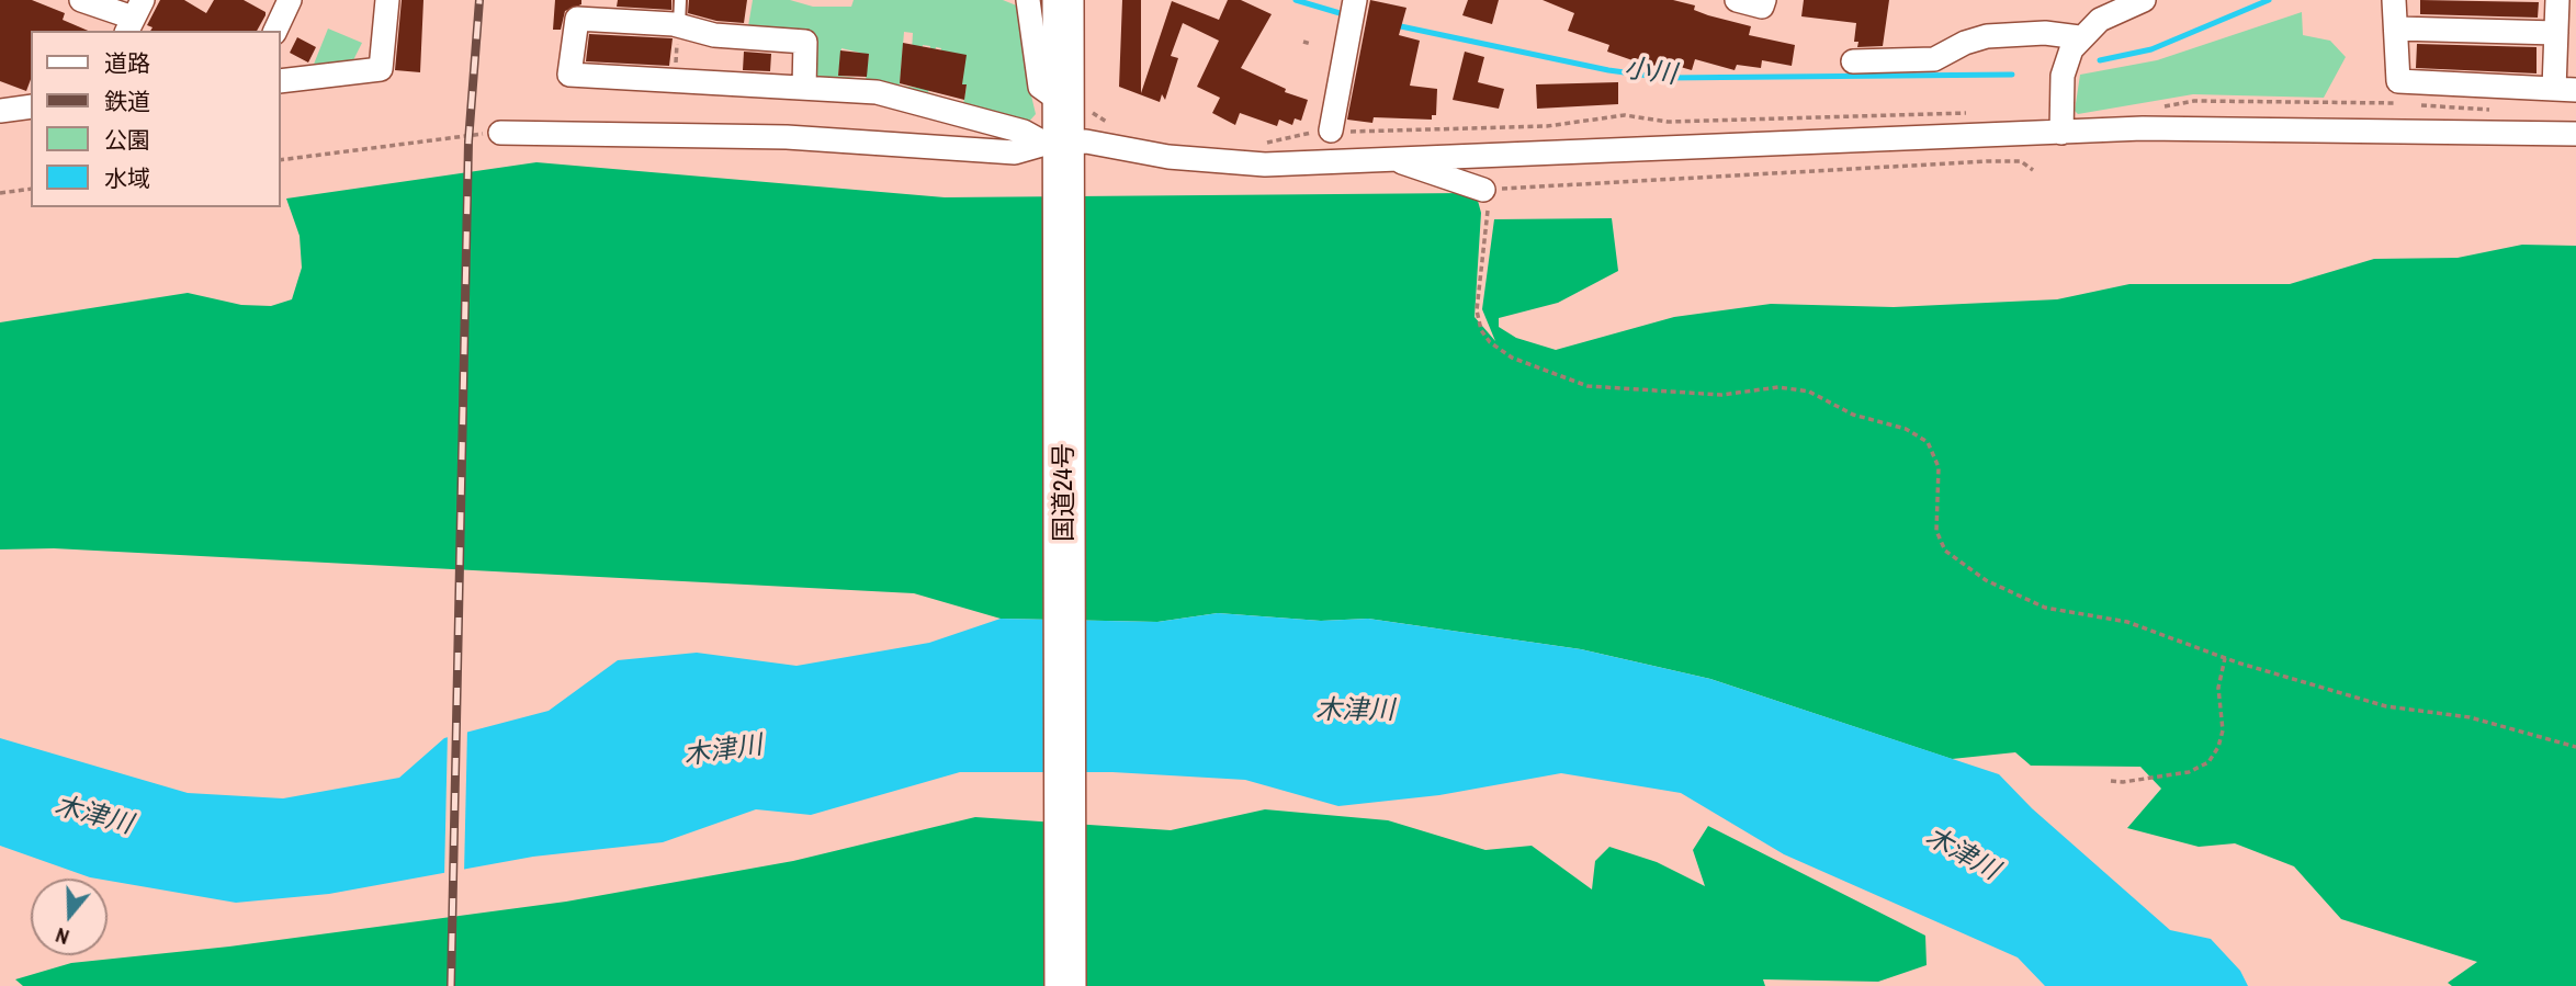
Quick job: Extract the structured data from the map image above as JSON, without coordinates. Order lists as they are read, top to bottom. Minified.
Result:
{"streets":{"highway":["国道24号"]},"water":["小川","木津川"],"legend":["道路","鉄道","公園","水域"],"north":"bottom"}
